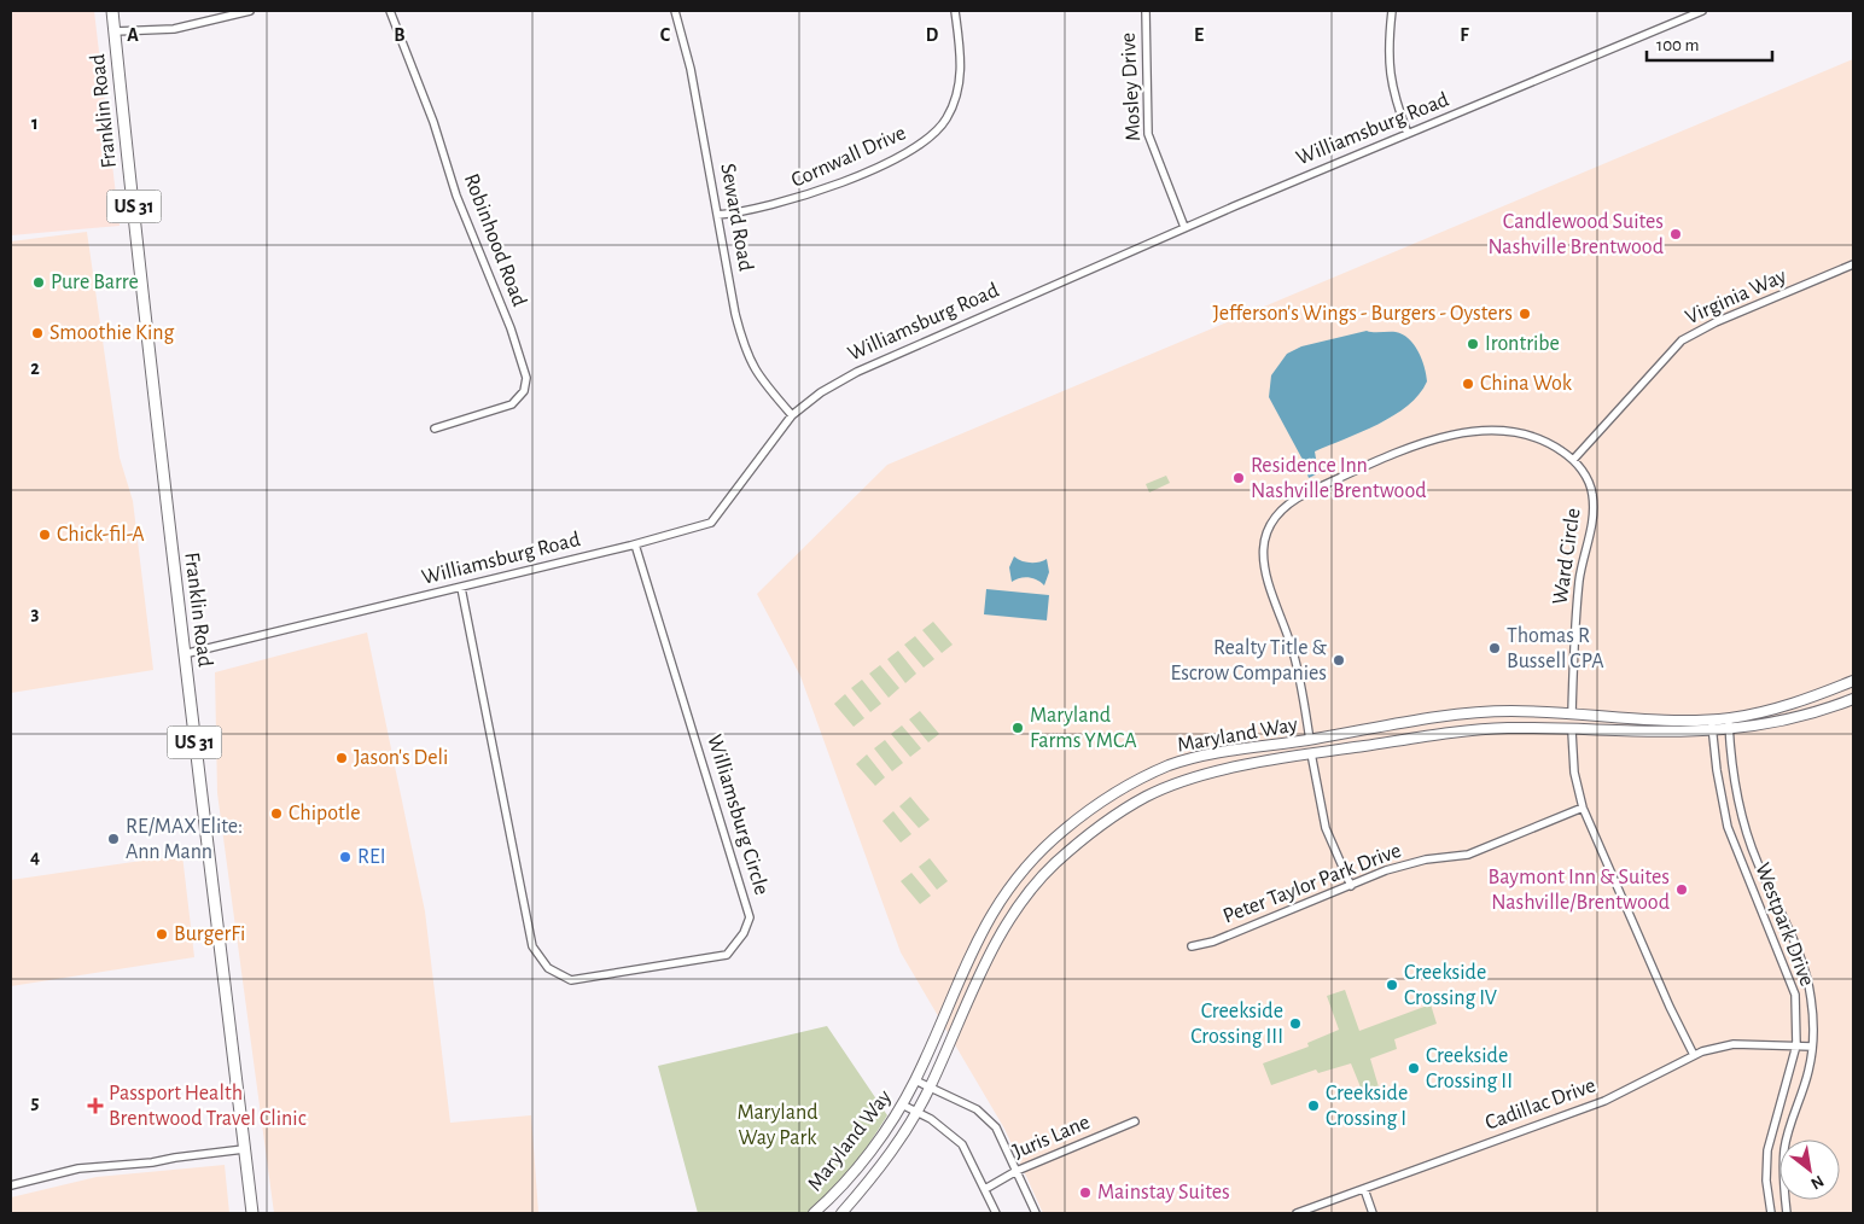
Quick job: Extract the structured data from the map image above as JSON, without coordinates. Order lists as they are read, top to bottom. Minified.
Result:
{"streets":{"main road":["Franklin Road","US 31","Maryland Way"],"street":["Mosley Drive","Williamsburg Road","Cornwall Drive","Seward Road","Robinhood Road","Virginia Way","Ward Circle","Williamsburg Circle","Peter Taylor Park Drive","Westpark Drive","Cadillac Drive","Juris Lane"]},"crossings":[["Mosley Drive","Williamsburg Road"],["Franklin Road","Williamsburg Road"],["Williamsburg Road","Seward Road"],["Williamsburg Road","Williamsburg Circle"],["Cornwall Drive","Seward Road"],["Virginia Way","Ward Circle"],["Ward Circle","Maryland Way"],["Maryland Way","Westpark Drive"],["Westpark Drive","Cadillac Drive"]],"parks":["Maryland Way Park"],"places":{"other":["Candlewood Suites Nashville Brentwood","Pure Barre","Jefferson's Wings - Burgers - Oysters","Smoothie King","Irontribe","China Wok","Residence Inn Nashville Brentwood","Chick-fil-A","Thomas R Bussell CPA","Realty Title & Escrow Companies","Maryland Farms YMCA","Jason's Deli","Chipotle","RE/MAX Elite: Ann Mann","REI","Baymont Inn & Suites Nashville/Brentwood","BurgerFi","Creekside Crossing IV","Creekside Crossing III","Creekside Crossing II","Creekside Crossing I","Mainstay Suites"],"health":["Passport Health Brentwood Travel Clinic"]},"scale_bar":"100 m","north":"bottom right","grid":{"columns":["A","B","C","D","E","F"],"rows":["1","2","3","4","5"]}}
